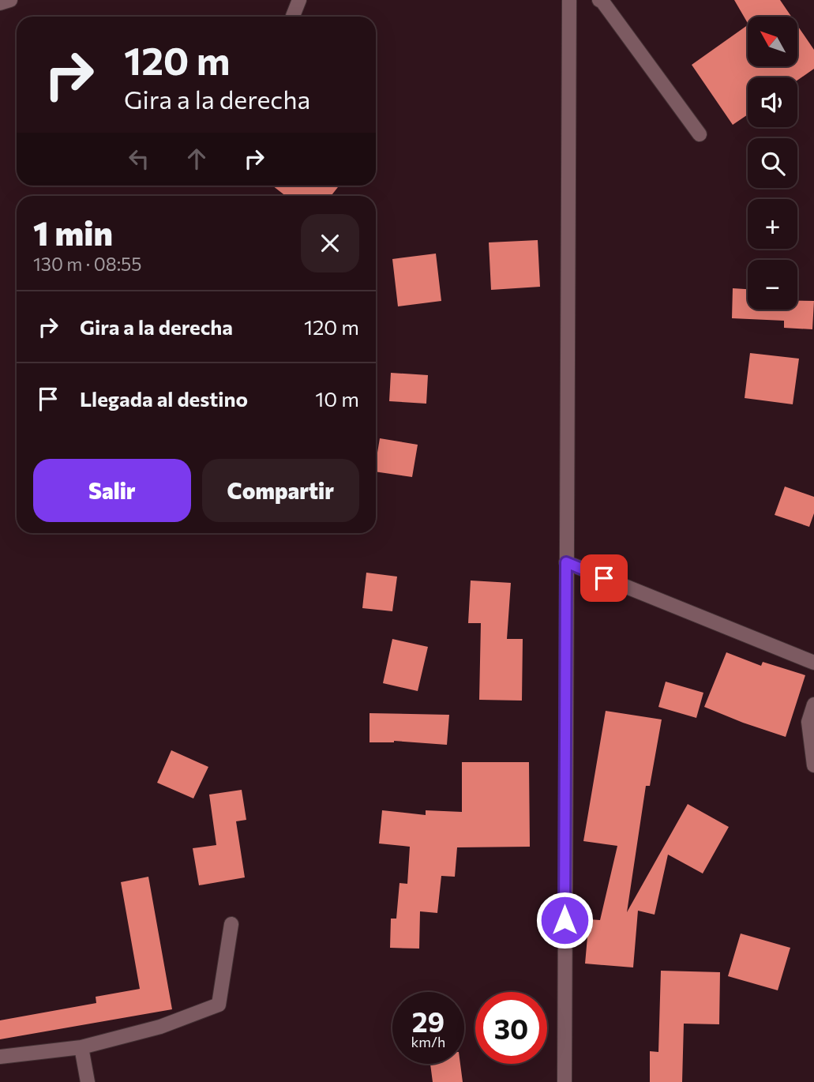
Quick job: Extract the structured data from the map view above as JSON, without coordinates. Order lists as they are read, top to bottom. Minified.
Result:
{"north":"top left","page":{"map_buttons":["+","−"],"turn":["120 m","Gira a la derecha"],"heading":["1 min","130 m · 08:55"],"list":[{"name":"Gira a la derecha","value":"120 m"},{"name":"Llegada al destino","value":"10 m"}],"buttons":["Salir","Compartir"],"speed":"29 km/h","limit":"30"}}
